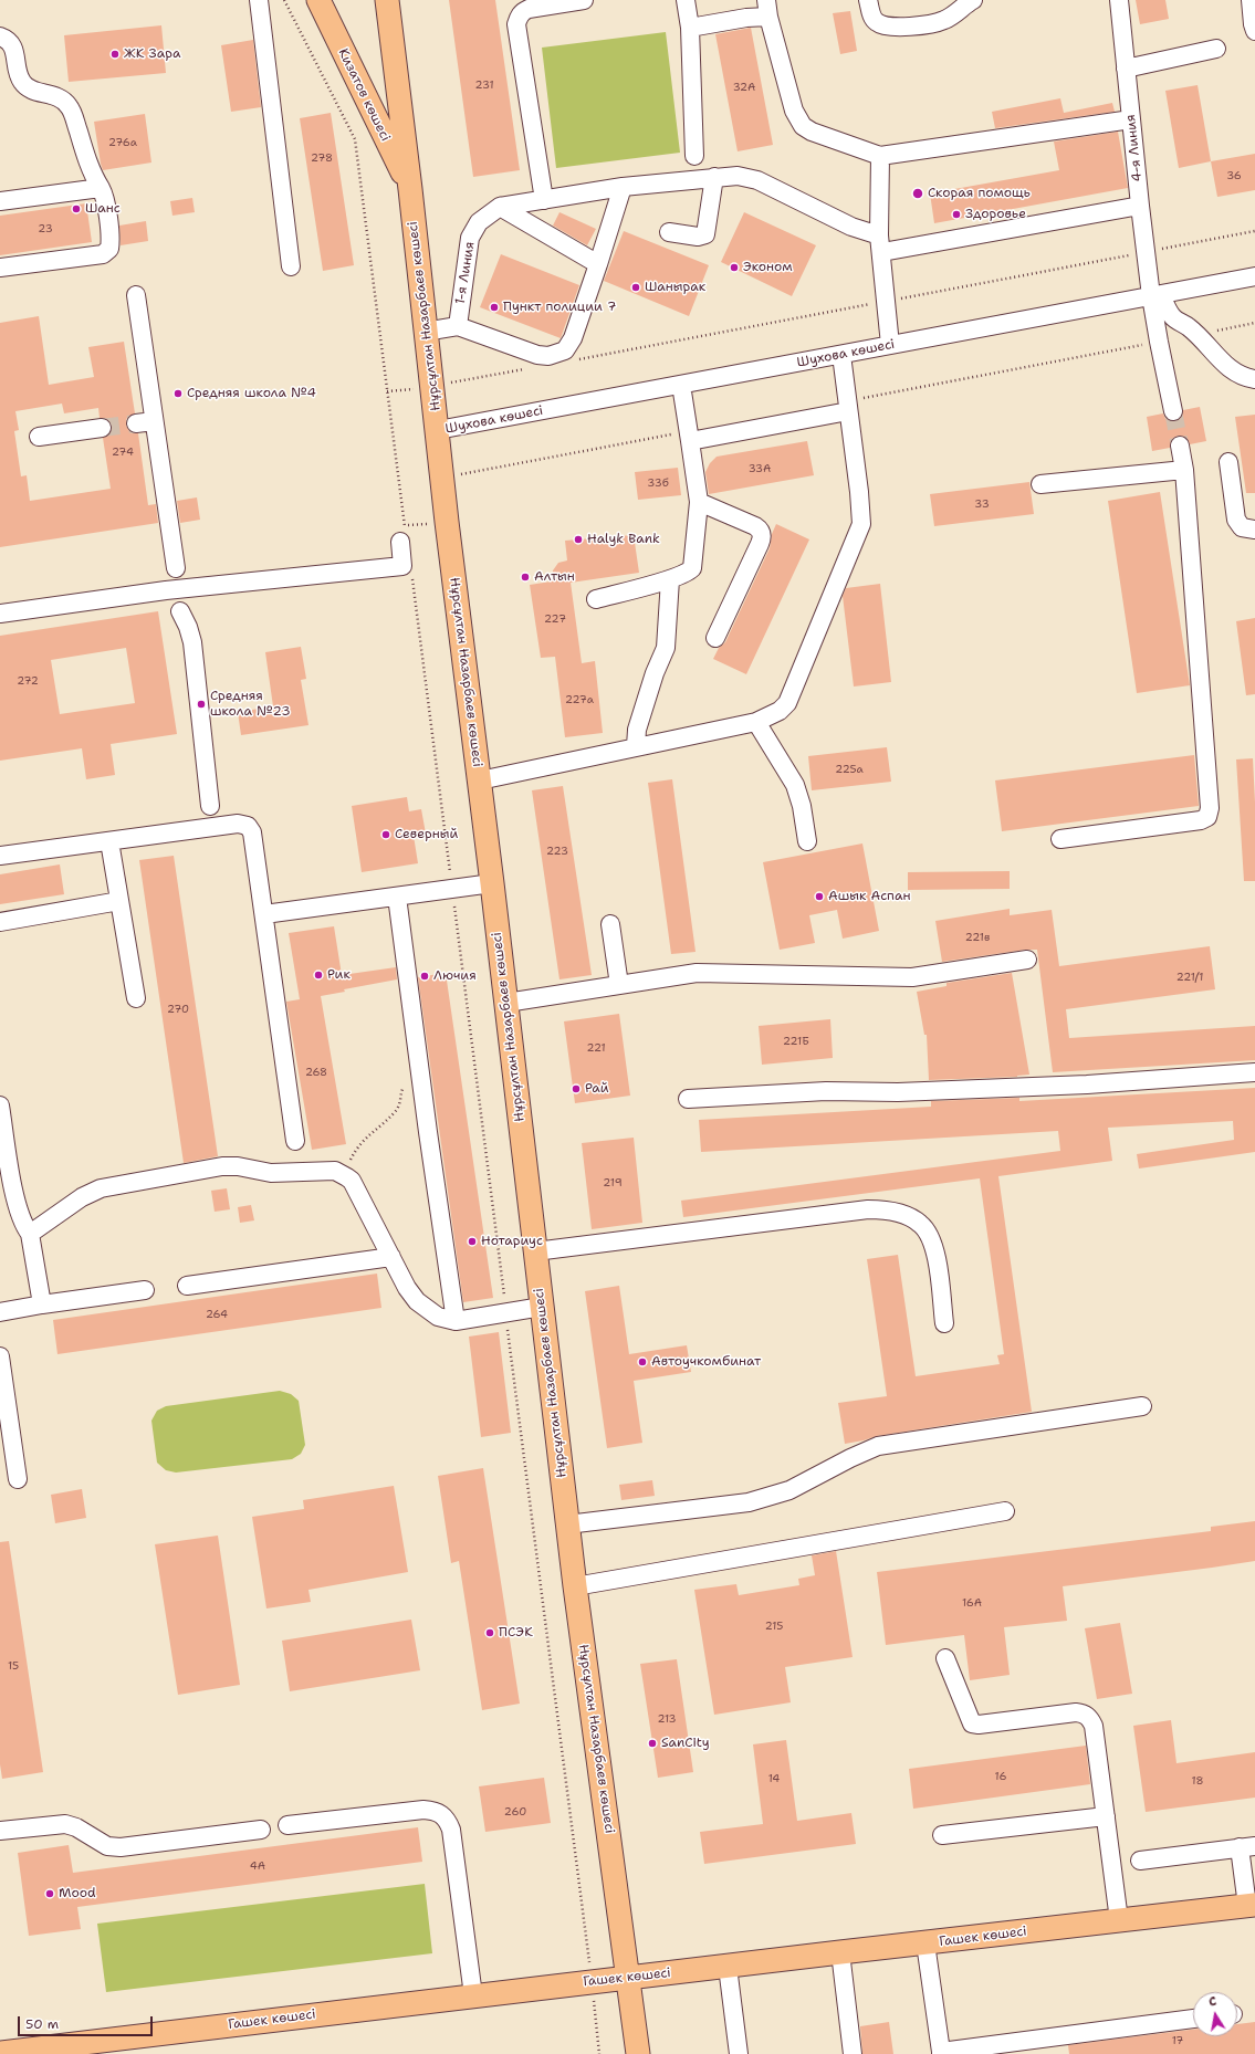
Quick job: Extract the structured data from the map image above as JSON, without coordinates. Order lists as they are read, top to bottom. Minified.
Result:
{"streets":{"main road":["Кизатов көшесі","Нұрсұлтан Назарбаев көшесі","Гашек көшесі"],"street":["4-я Линия","1-я Линия","Шухова көшесі"]},"crossings":[["Кизатов көшесі","Нұрсұлтан Назарбаев көшесі"],["4-я Линия","Шухова көшесі"],["Нұрсұлтан Назарбаев көшесі","Шухова көшесі"],["Нұрсұлтан Назарбаев көшесі","Гашек көшесі"]],"places":["ЖК Зара","Скорая помощь","Шанс","Здоровье","Эконом","Шанырак","Пункт полиции 7","Средняя школа №4","Halyk Bank","Алтын","Средняя школа №23","Северный","Ашык Аспан","Рик","Лючия","Рай","Нотариус","Автоучкомбинат","ПСЭК","SanCity","Mood"],"house_numbers":["231","32А","276а","278","36","23","274","33А","33б","33","227","272","227а","225а","223","221в","221/1","270","221Б","221","268","219","264","16А","215","15","213","16","14","18","260","4А","17"],"scale_bar":"50 m","north":"top"}
